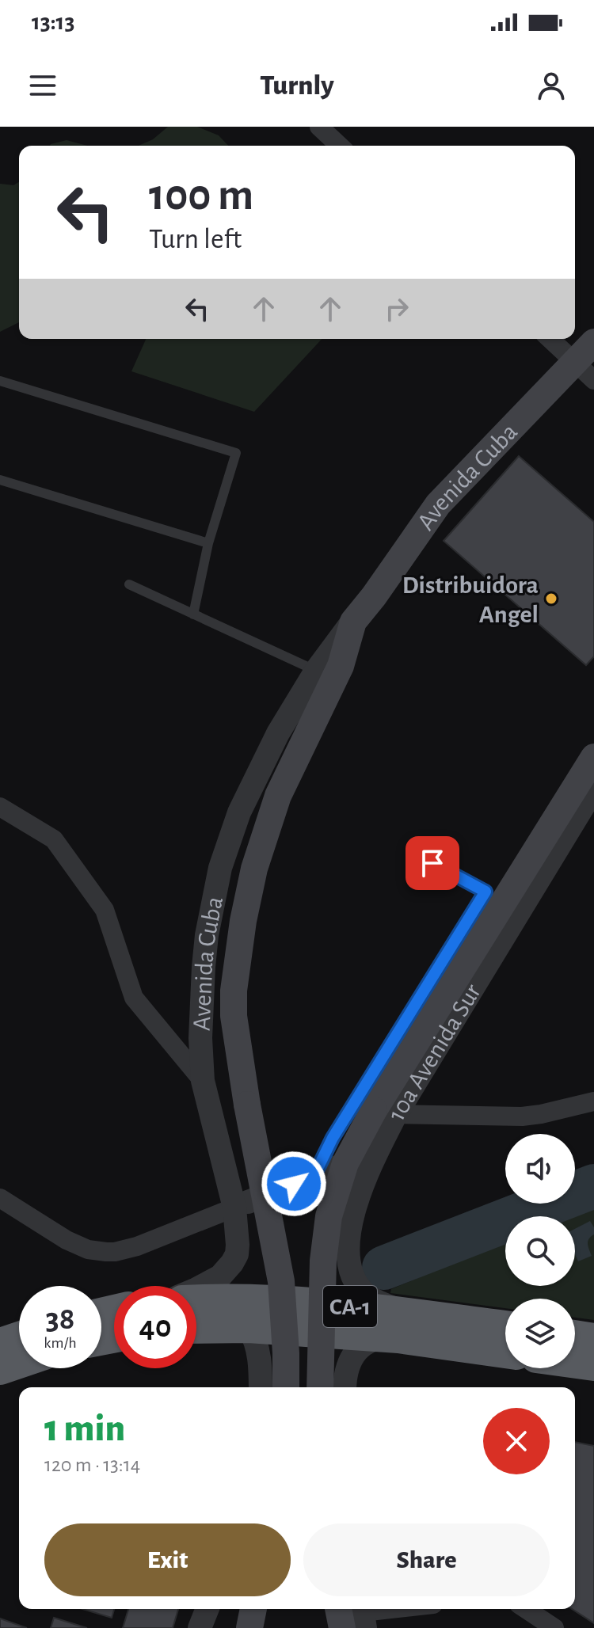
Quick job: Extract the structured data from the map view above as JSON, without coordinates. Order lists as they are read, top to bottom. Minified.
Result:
{"streets":{"highway":["CA-1"],"main road":["Avenida Cuba","10a Avenida Sur"]},"crossings":[["10a Avenida Sur","CA-1"]],"places":["Distribuidora Angel"],"page":{"status":"13:13","header":"Turnly","turn":["100 m","Turn left"],"speed":"38 km/h","limit":"40","heading":["1 min","120 m · 13:14"],"buttons":["Exit","Share"]}}
